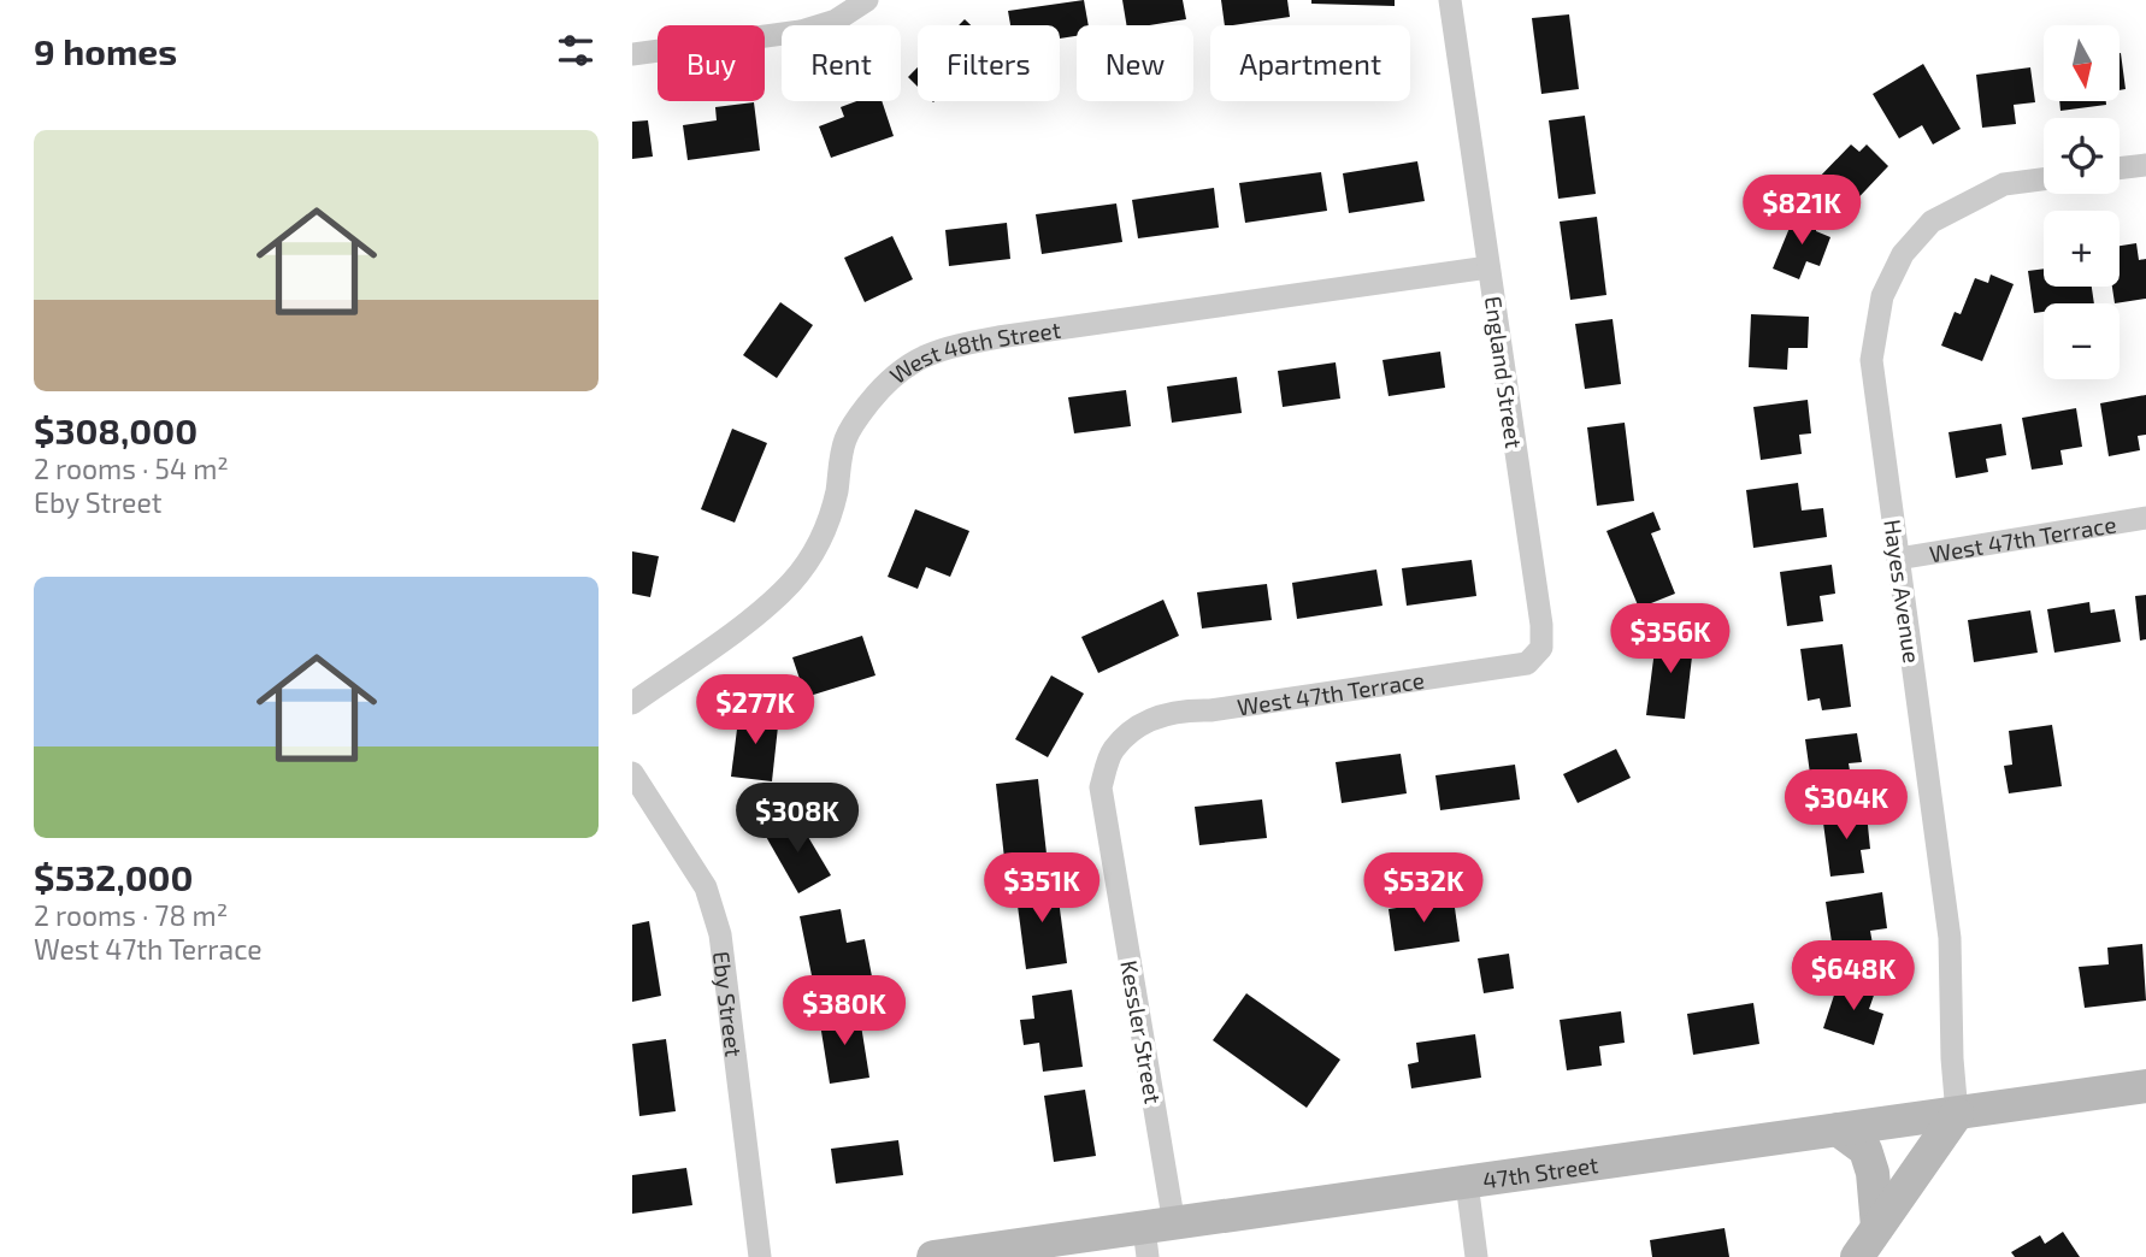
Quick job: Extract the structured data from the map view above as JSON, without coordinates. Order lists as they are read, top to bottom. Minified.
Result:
{"streets":{"main road":["47th Street"],"street":["West 48th Street","England Street","West 47th Terrace","Hayes Avenue","Eby Street","Kessler Street"]},"crossings":[["West 48th Street","England Street"],["England Street","West 47th Terrace"],["West 47th Terrace","Hayes Avenue"],["West 47th Terrace","Kessler Street"],["Hayes Avenue","47th Street"],["Kessler Street","47th Street"]],"north":"bottom","page":{"heading":"9 homes","map_buttons":["+","−"],"chip":["Buy","Rent","Filters","New","Apartment"],"list":[{"name":"$308,000","note":"2 rooms · 54 m² · Eby Street"},{"name":"$532,000","note":"2 rooms · 78 m² · West 47th Terrace"}],"price":["$821K","$356K","$277K","$304K","$308K","$351K","$532K","$648K","$380K"]}}
